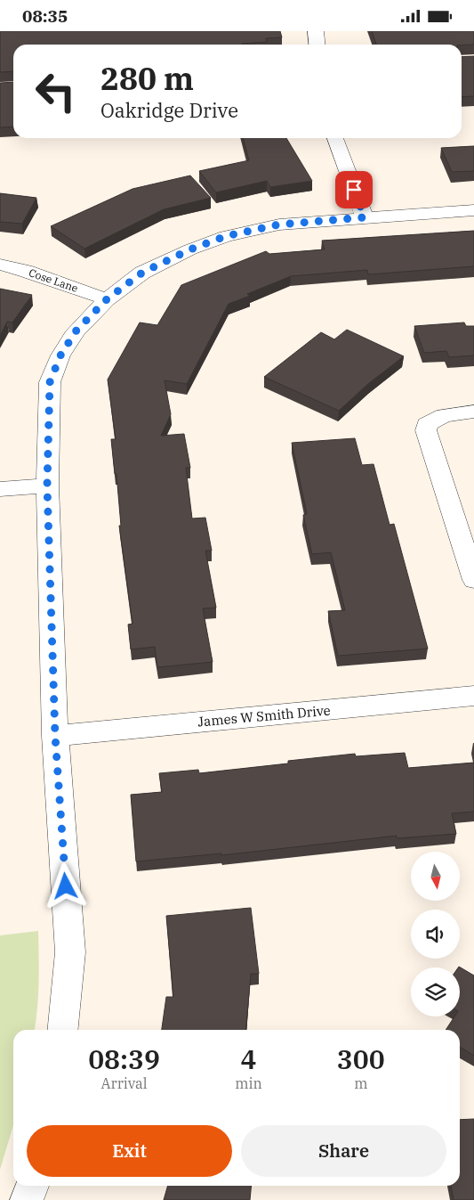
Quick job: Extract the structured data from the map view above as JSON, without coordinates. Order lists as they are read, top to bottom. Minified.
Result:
{"streets":{"street":["Cose Lane","James W Smith Drive"]},"north":"bottom","page":{"status":"08:35","turn":["280 m","Oakridge Drive"],"eta":["08:39","Arrival","4","min","300","m"],"buttons":["Exit","Share"]}}
